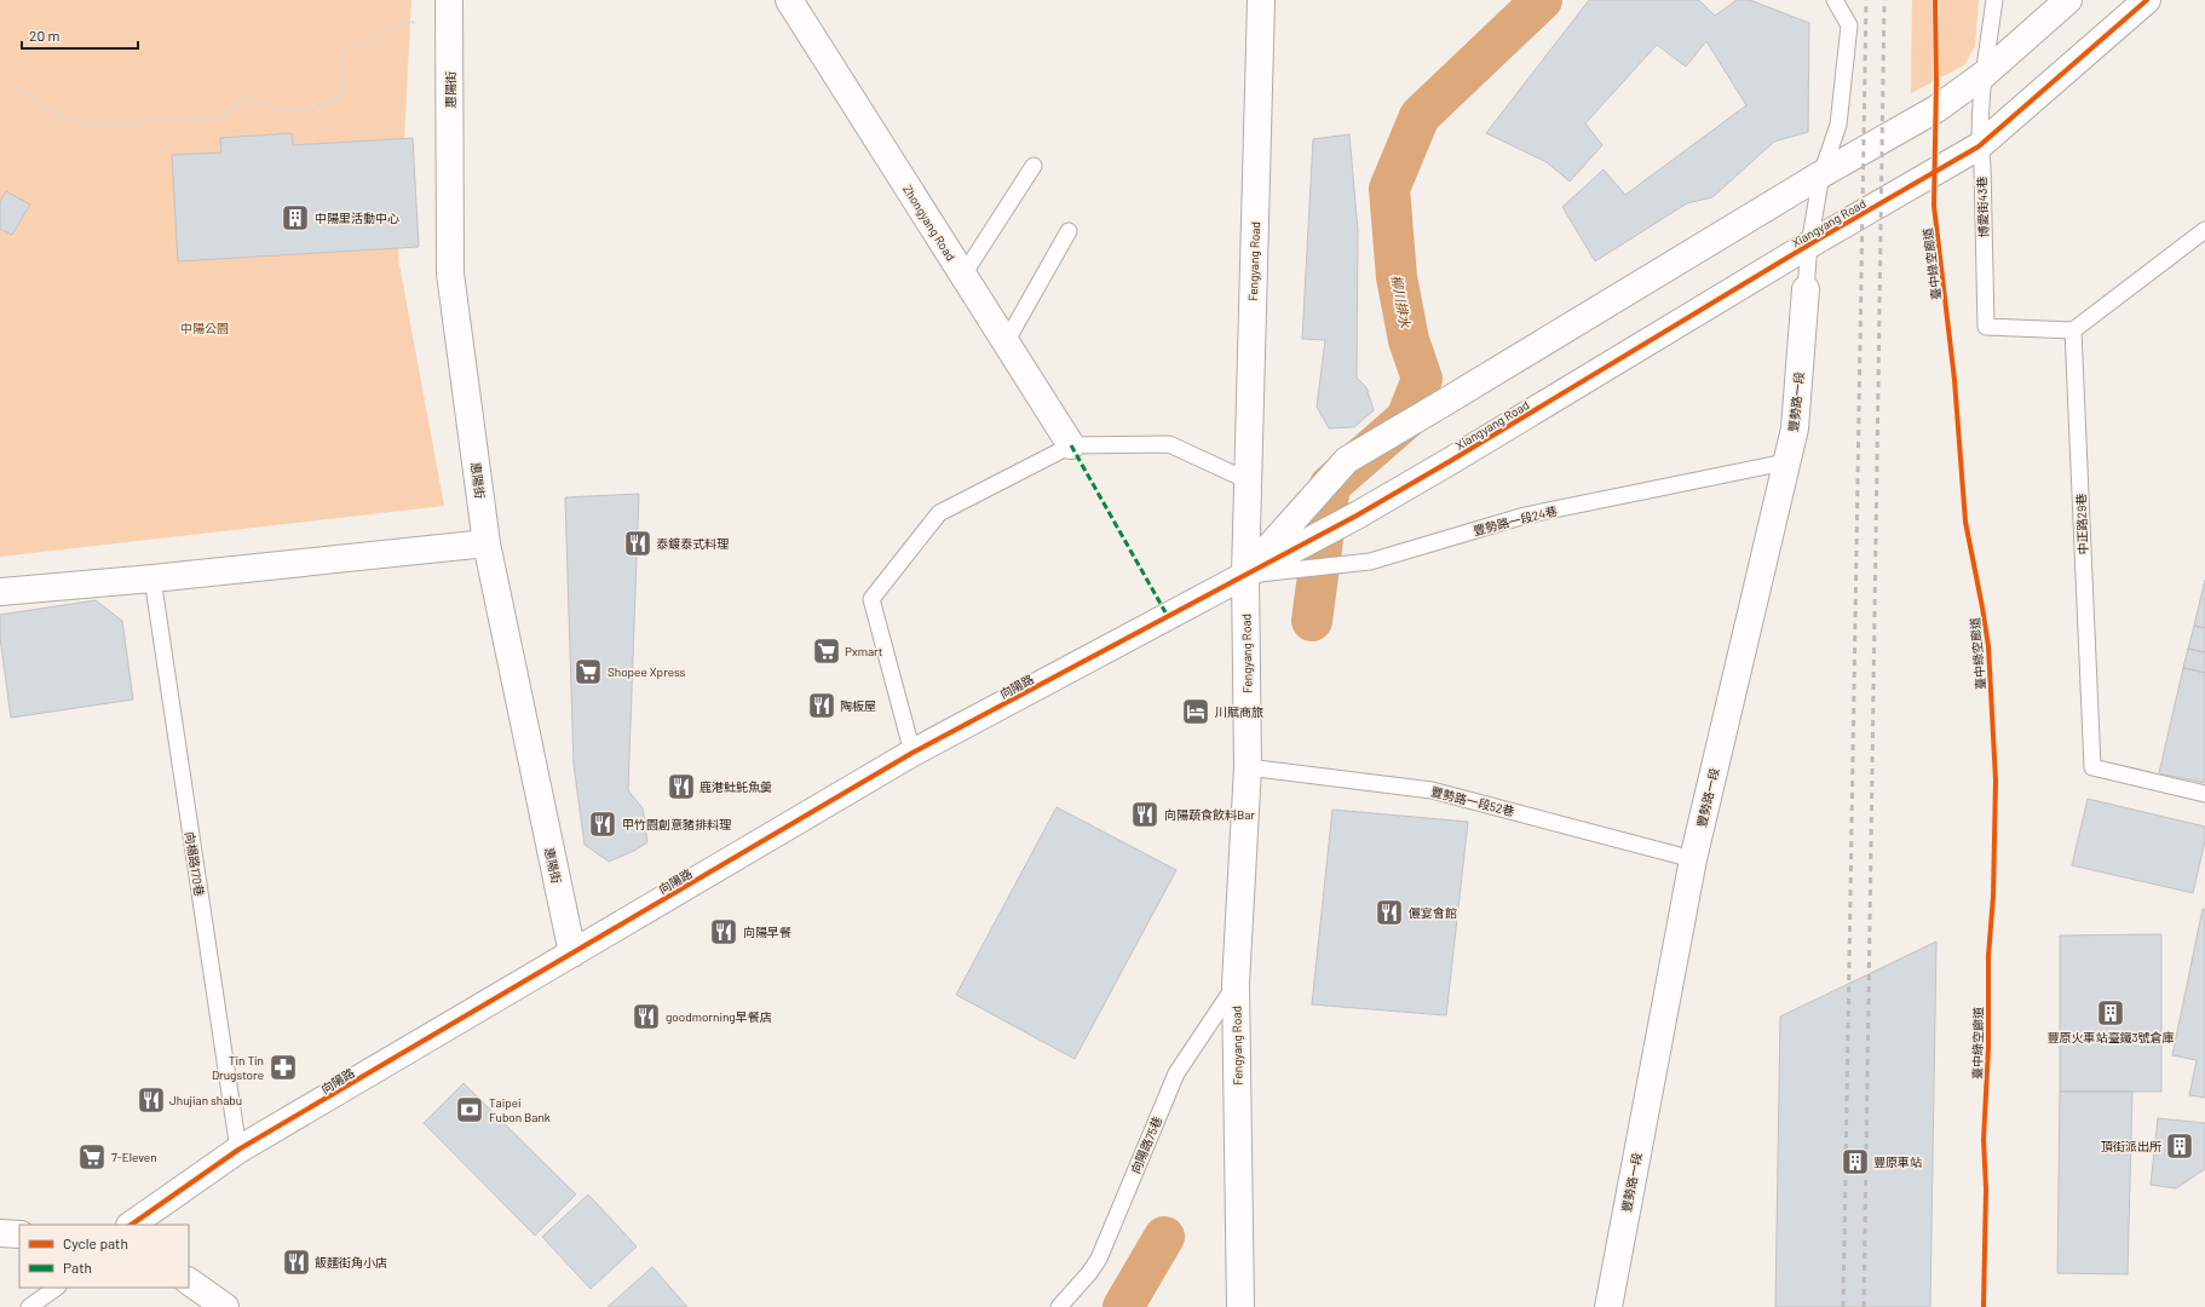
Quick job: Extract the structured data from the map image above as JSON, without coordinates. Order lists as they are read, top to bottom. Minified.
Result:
{"streets":{"street":["惠陽街","Zhongyang Road","Xiangyang Road","Fengyang Road","豐勢路一段","向陽路"],"lane":["博愛街43巷","豐勢路一段24巷","中正路29巷","豐勢路一段52巷","向楊路170巷","向陽路75巷"],"cycle path":["臺中綠空廊道"]},"crossings":[["惠陽街","向陽路"],["博愛街43巷","Xiangyang Road"],["博愛街43巷","中正路29巷"],["Xiangyang Road","Fengyang Road"],["Xiangyang Road","豐勢路一段24巷"],["Xiangyang Road","向陽路"],["Fengyang Road","豐勢路一段24巷"],["Fengyang Road","向陽路"],["Fengyang Road","豐勢路一段52巷"],["Fengyang Road","向陽路75巷"],["豐勢路一段","豐勢路一段24巷"],["豐勢路一段","豐勢路一段52巷"],["豐勢路一段24巷","向陽路"],["向陽路","向楊路170巷"]],"water":["柳川排水"],"parks":["中陽公園"],"places":{"building":["中陽里活動中心","豐原火車站臺鐵3號倉庫","頂街派出所","豐原車站"],"restaurant":["泰鍍泰式料理","陶板屋","鹿港𩵚魠魚羹","向陽蔬食飲料Bar","甲竹園創意豬排料理","儷宴會館","向陽早餐","goodmorning早餐店","Jhujian shabu","飯麵街角小店"],"supermarket":["Pxmart","Shopee Xpress","7-Eleven"],"hotel":["川賦商旅"],"pharmacy":["Tin Tin Drugstore"],"bank":["Taipei Fubon Bank"]},"legend":["Cycle path","Path"],"scale_bar":"20 m"}
